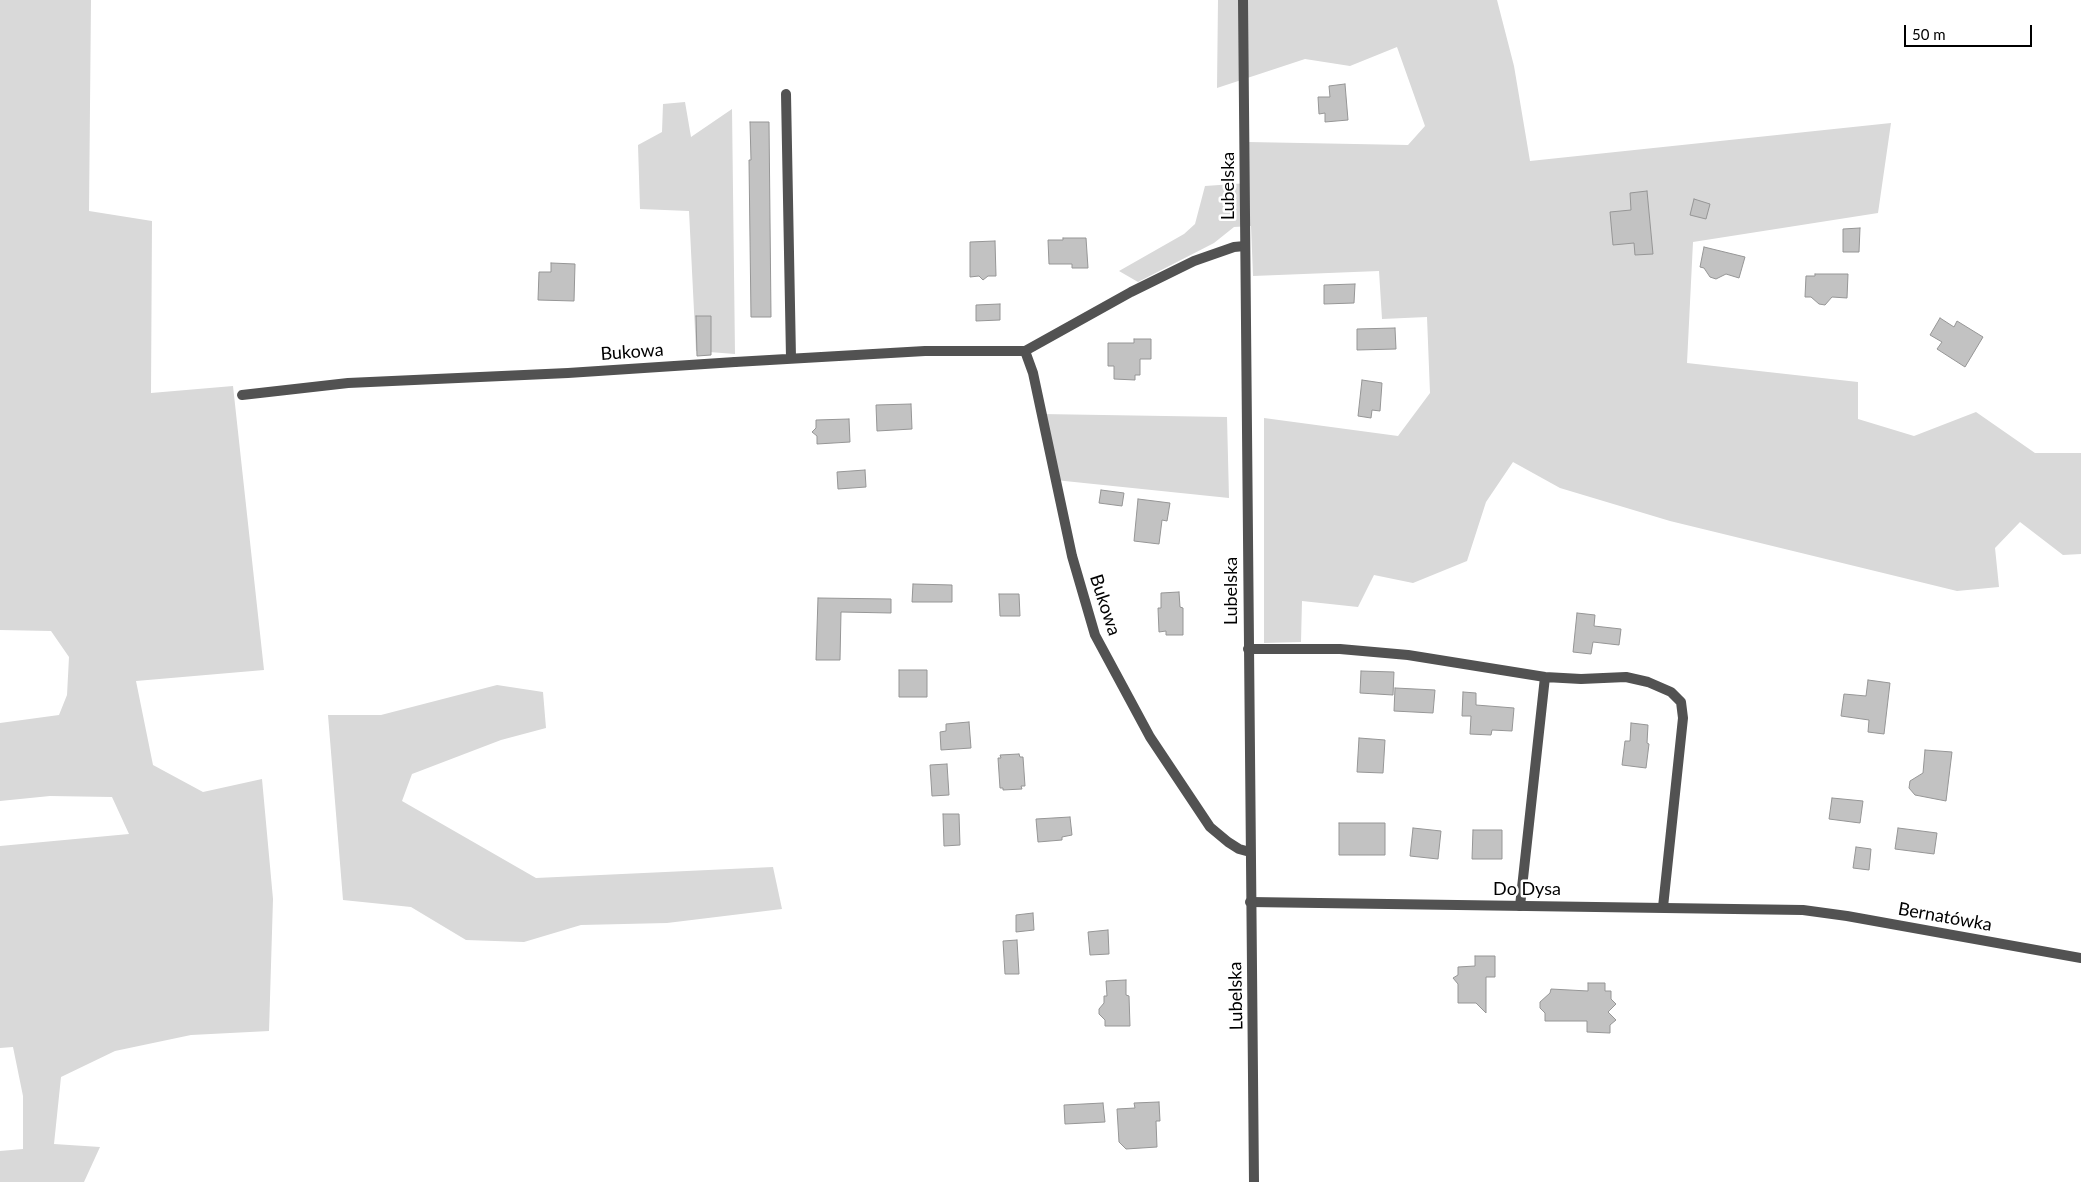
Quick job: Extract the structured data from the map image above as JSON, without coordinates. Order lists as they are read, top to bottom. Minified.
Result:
{"streets":{"street":["Lubelska","Bukowa","Do Dysa","Bernatówka"]},"crossings":[["Lubelska","Bukowa"],["Lubelska","Do Dysa"],["Do Dysa","Bernatówka"]],"scale_bar":"50 m"}
